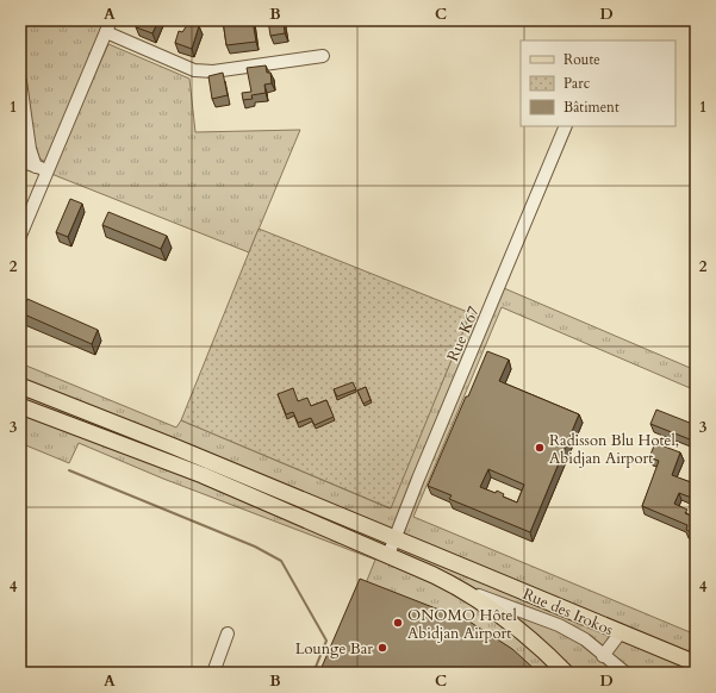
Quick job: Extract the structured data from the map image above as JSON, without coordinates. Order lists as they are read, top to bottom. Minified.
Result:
{"streets":{"main road":["Rue des Irokos"],"street":["Rue K67"]},"crossings":[["Rue K67","Rue des Irokos"]],"places":["Radisson Blu Hotel, Abidjan Airport","ONOMO Hôtel Abidjan Airport","Lounge Bar"],"legend":["Route","Parc","Bâtiment"],"grid":{"columns":["A","B","C","D"],"rows":["1","2","3","4"]}}
